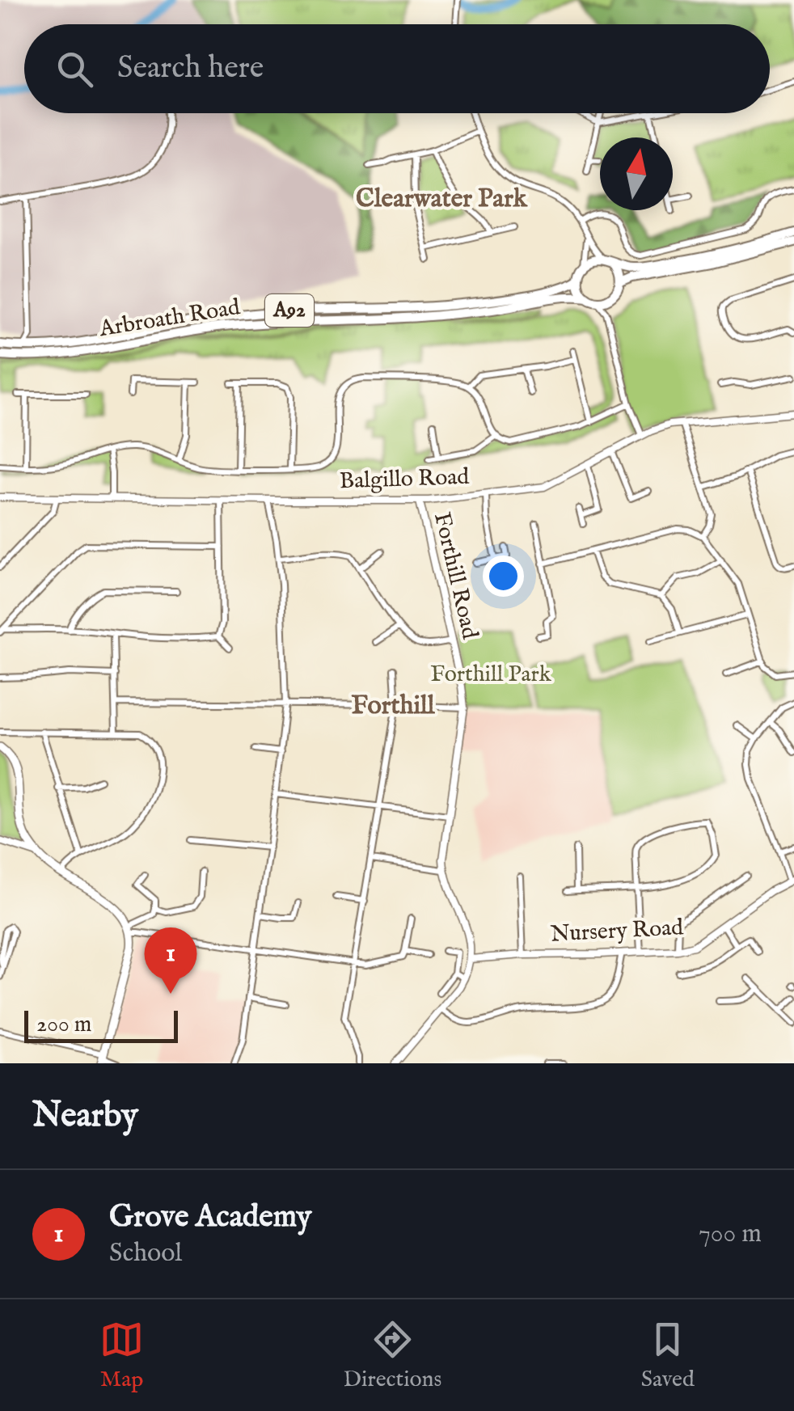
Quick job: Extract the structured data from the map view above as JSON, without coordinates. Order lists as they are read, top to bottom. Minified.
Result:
{"streets":{"main road":["A92","Arbroath Road"],"street":["Balgillo Road","Forthill Road","Nursery Road"]},"crossings":[["A92","Arbroath Road"],["Balgillo Road","Forthill Road"],["Forthill Road","Nursery Road"]],"districts":["Clearwater Park","Forthill"],"parks":["Forthill Park"],"scale_bar":"200 m","north":"top","page":{"search":"Search here","pins":"1","scale":"200 m","heading":"Nearby","list":[{"mark":"1","name":"Grove Academy","note":"School","value":"700 m"}],"nav":["Map","Directions","Saved"]}}
